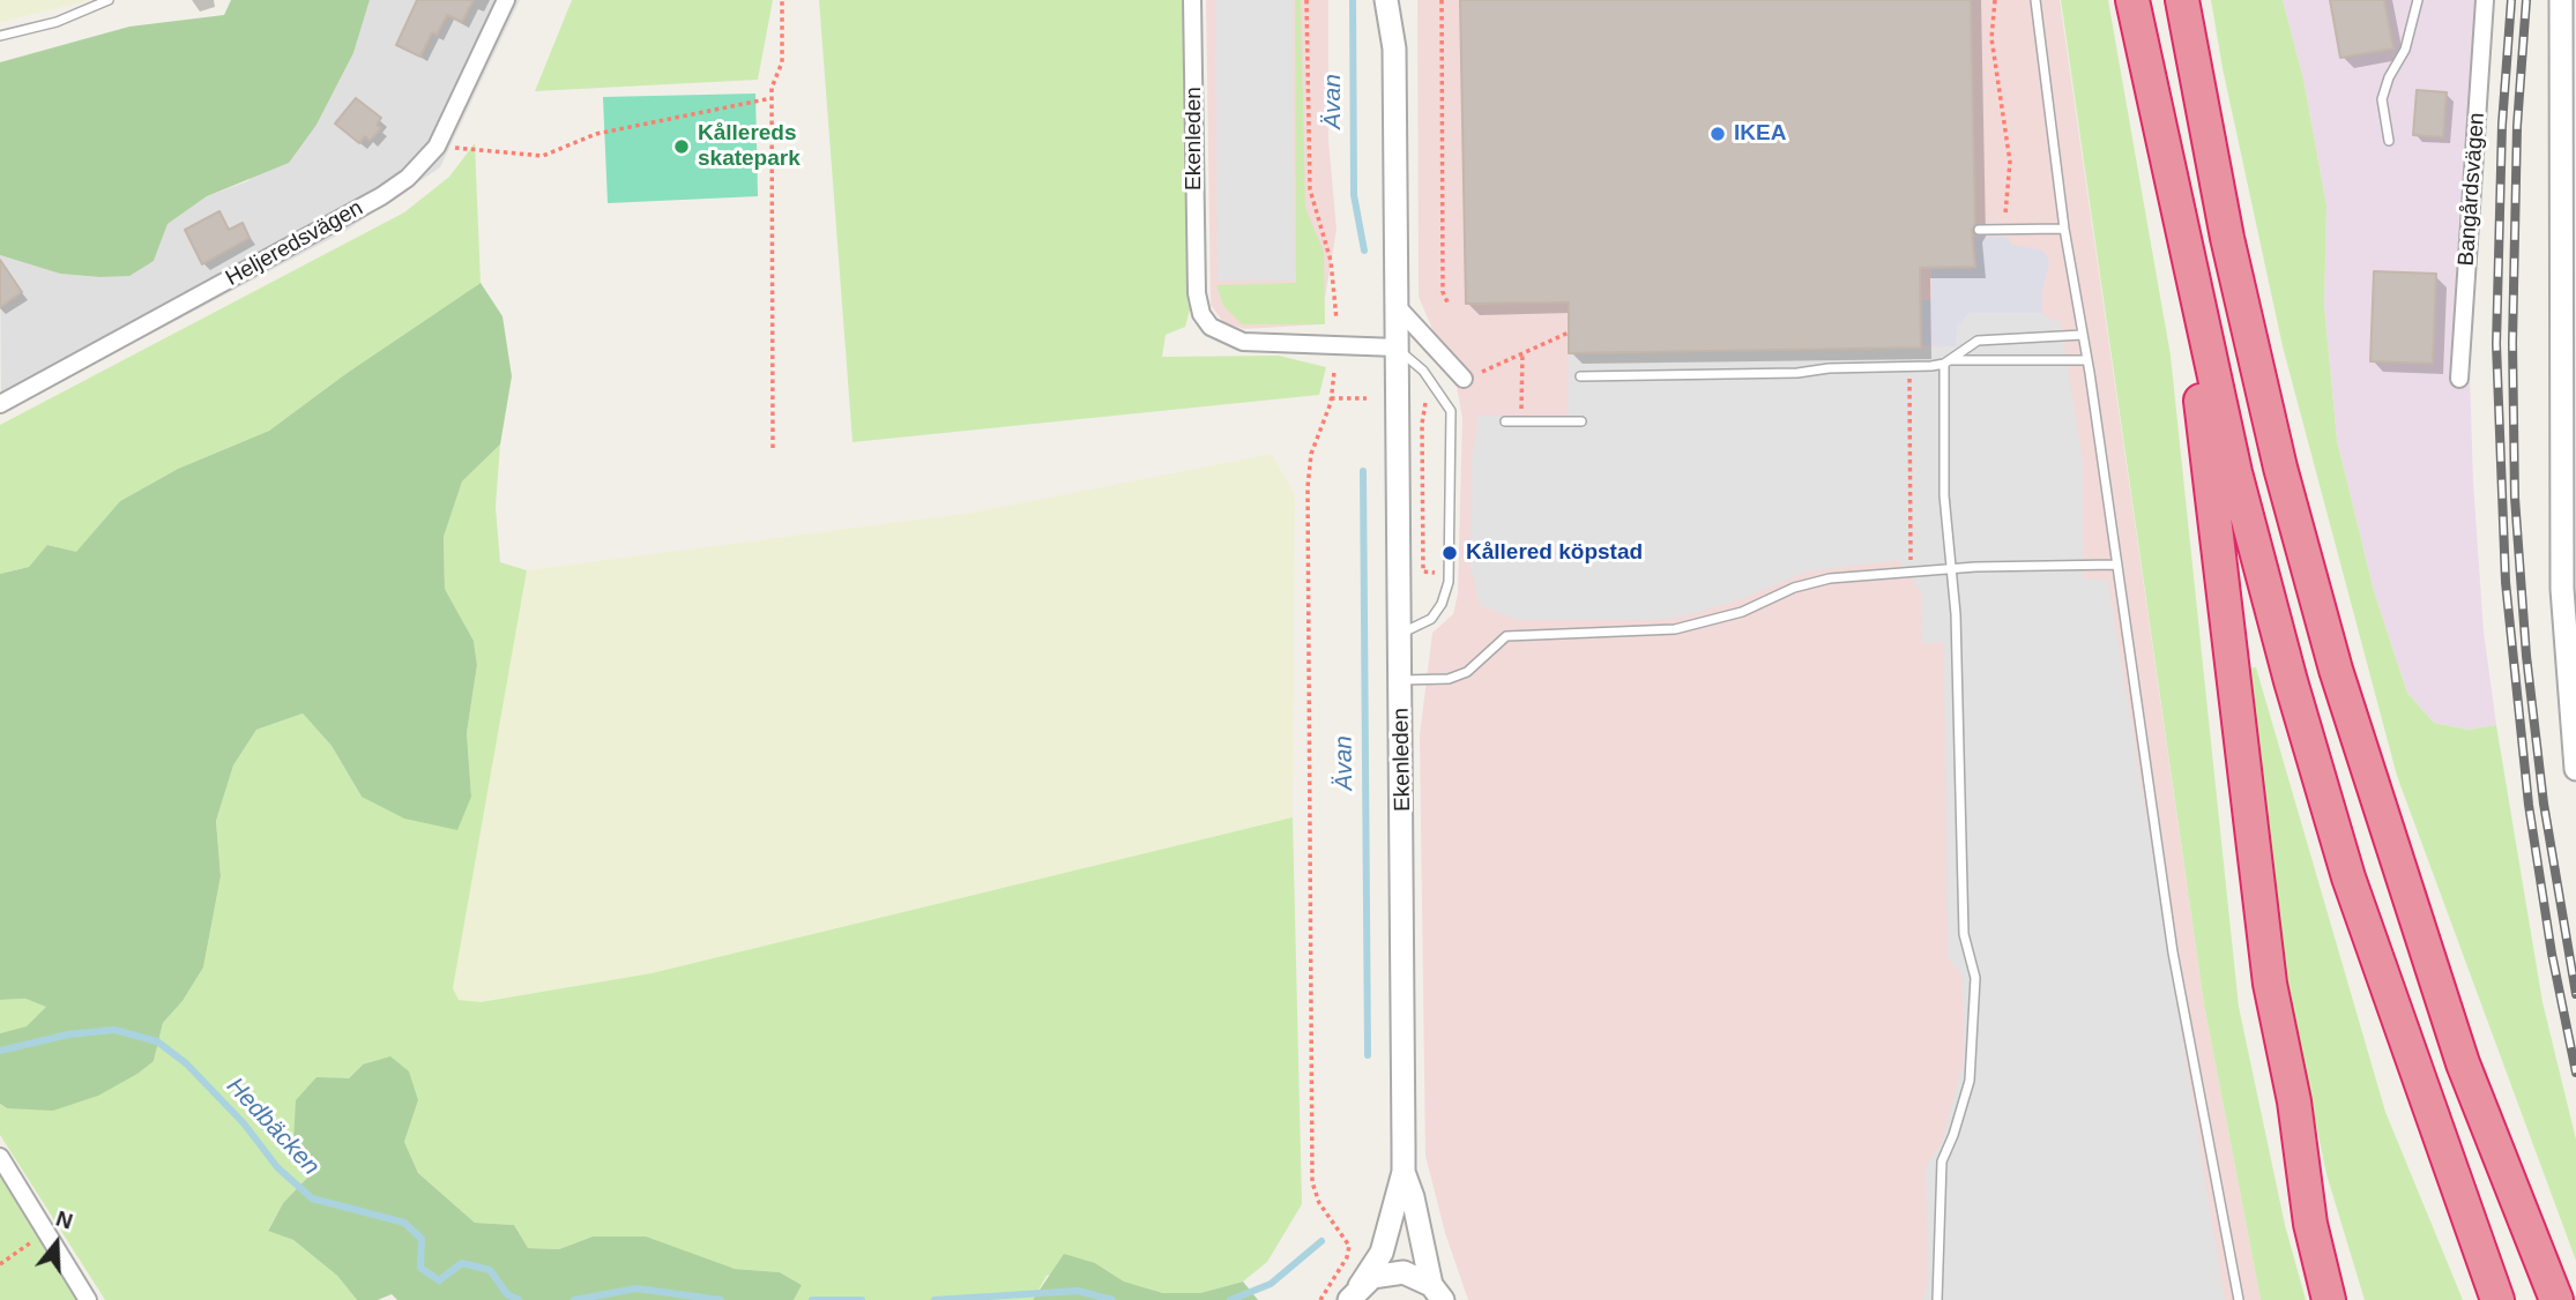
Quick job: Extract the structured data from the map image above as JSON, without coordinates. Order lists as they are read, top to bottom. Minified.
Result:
{"streets":{"street":["Ekenleden","Bangårdsvägen","Heljeredsvägen"]},"water":["Ävan","Hedbäcken"],"places":["IKEA","Kållereds skatepark","Kållered köpstad"],"north":"top"}
